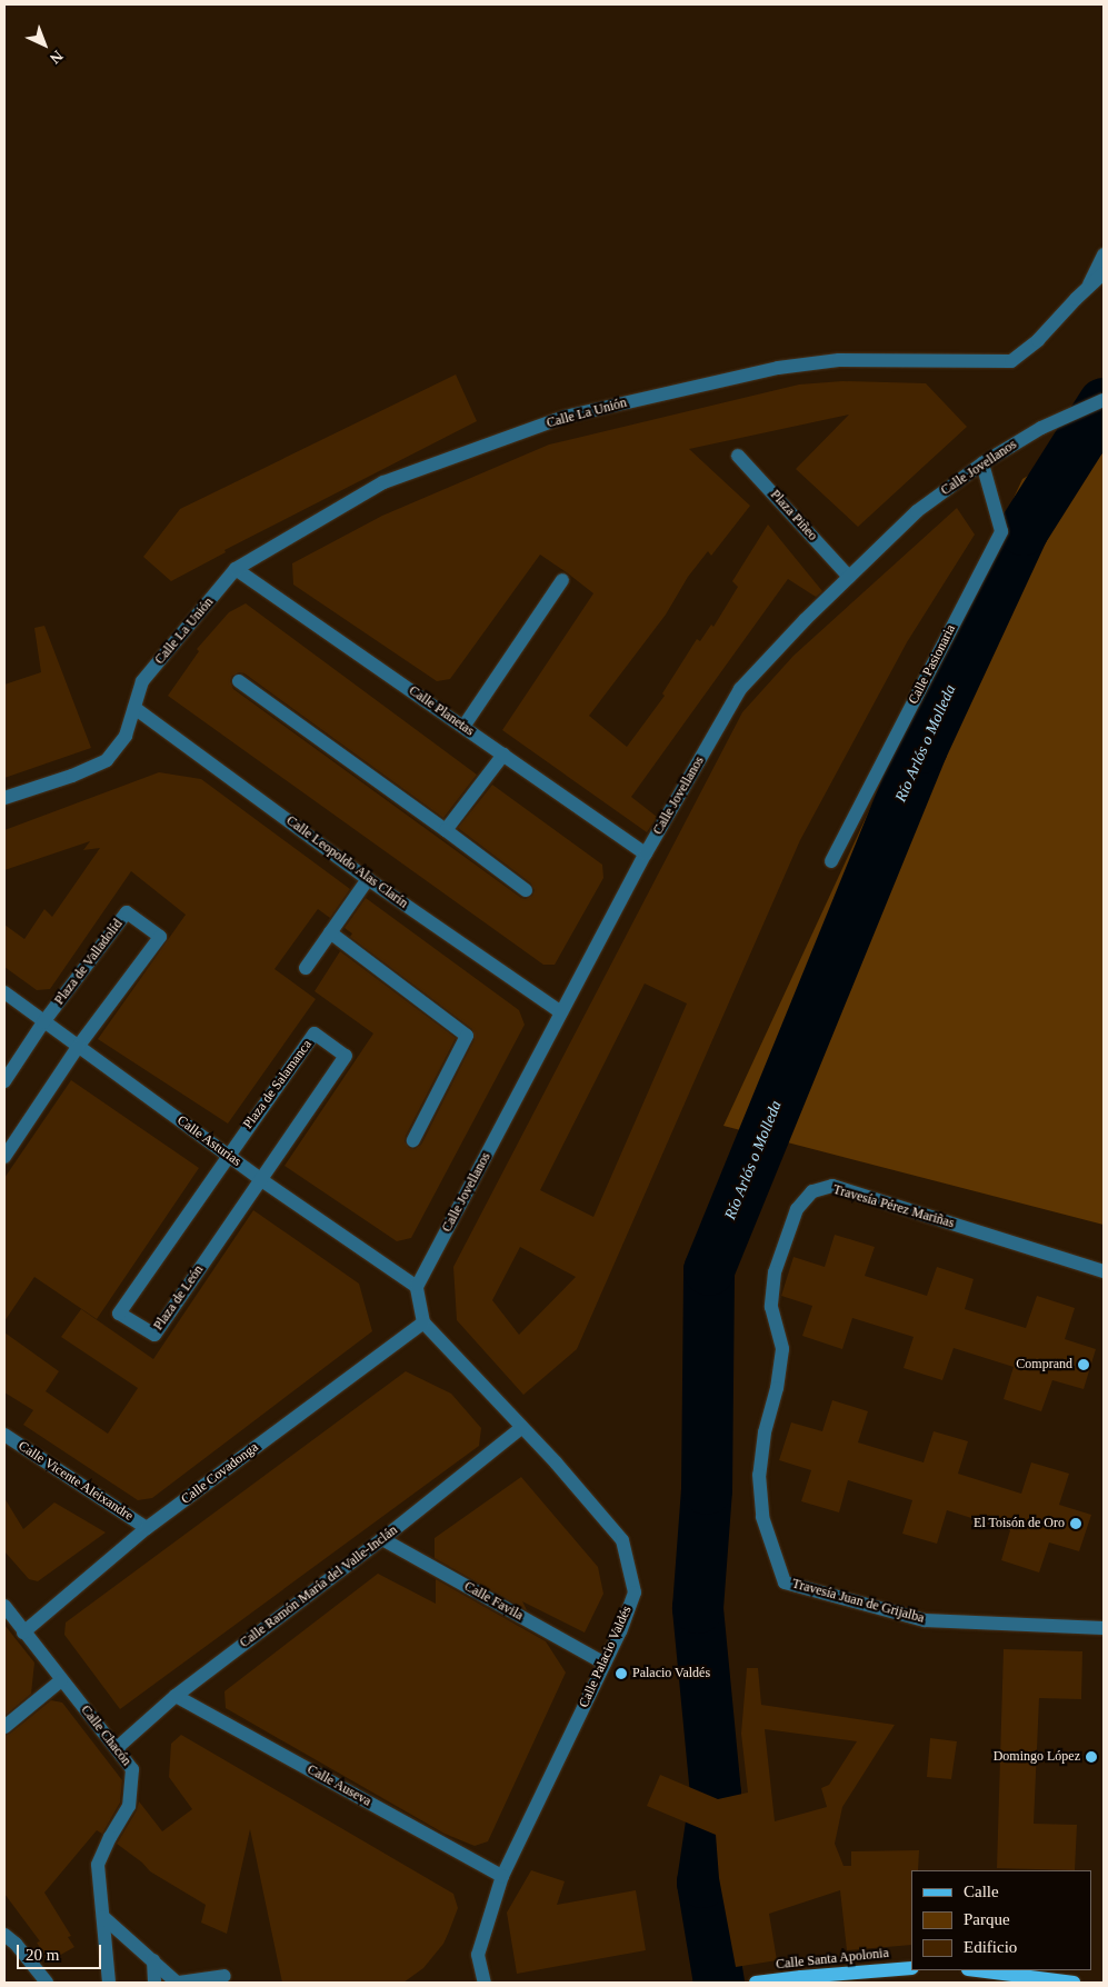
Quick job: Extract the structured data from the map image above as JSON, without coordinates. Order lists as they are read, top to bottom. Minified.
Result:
{"streets":{"main road":["Calle Santa Apolonia"],"street":["Calle La Unión","Calle Jovellanos","Plaza Piñeo","Calle Pasionaria","Calle Planetas","Calle Leopoldo Alas Clarín","Plaza de Valladolíd","Plaza de Salamanca","Calle Asturias","Travesía Pérez Mariñas","Plaza de León","Calle Covadonga","Calle Vicente Aleixandre","Calle Ramón María del Valle-Inclán","Calle Favila","Travesía Juan de Grijalba","Calle Palacio Valdés","Calle Chacón","Calle Auseva"]},"crossings":[["Calle La Unión","Calle Planetas"],["Calle La Unión","Calle Leopoldo Alas Clarín"],["Calle Jovellanos","Plaza Piñeo"],["Calle Jovellanos","Calle Pasionaria"],["Calle Jovellanos","Calle Planetas"],["Calle Jovellanos","Calle Leopoldo Alas Clarín"],["Calle Jovellanos","Calle Asturias"],["Plaza de Valladolíd","Calle Asturias"],["Plaza de Salamanca","Calle Asturias"],["Plaza de Salamanca","Plaza de León"],["Calle Asturias","Plaza de León"],["Travesía Pérez Mariñas","Travesía Juan de Grijalba"],["Calle Covadonga","Calle Vicente Aleixandre"],["Calle Covadonga","Calle Palacio Valdés"],["Calle Covadonga","Calle Chacón"],["Calle Ramón María del Valle-Inclán","Calle Favila"],["Calle Ramón María del Valle-Inclán","Calle Palacio Valdés"],["Calle Ramón María del Valle-Inclán","Calle Chacón"],["Calle Ramón María del Valle-Inclán","Calle Auseva"],["Calle Favila","Calle Palacio Valdés"],["Calle Palacio Valdés","Calle Auseva"]],"water":["Río Arlós o Molleda"],"places":["Comprand","El Toisón de Oro","Palacio Valdés","Domingo López"],"legend":["Calle","Parque","Edificio"],"scale_bar":"20 m","north":"bottom right"}
